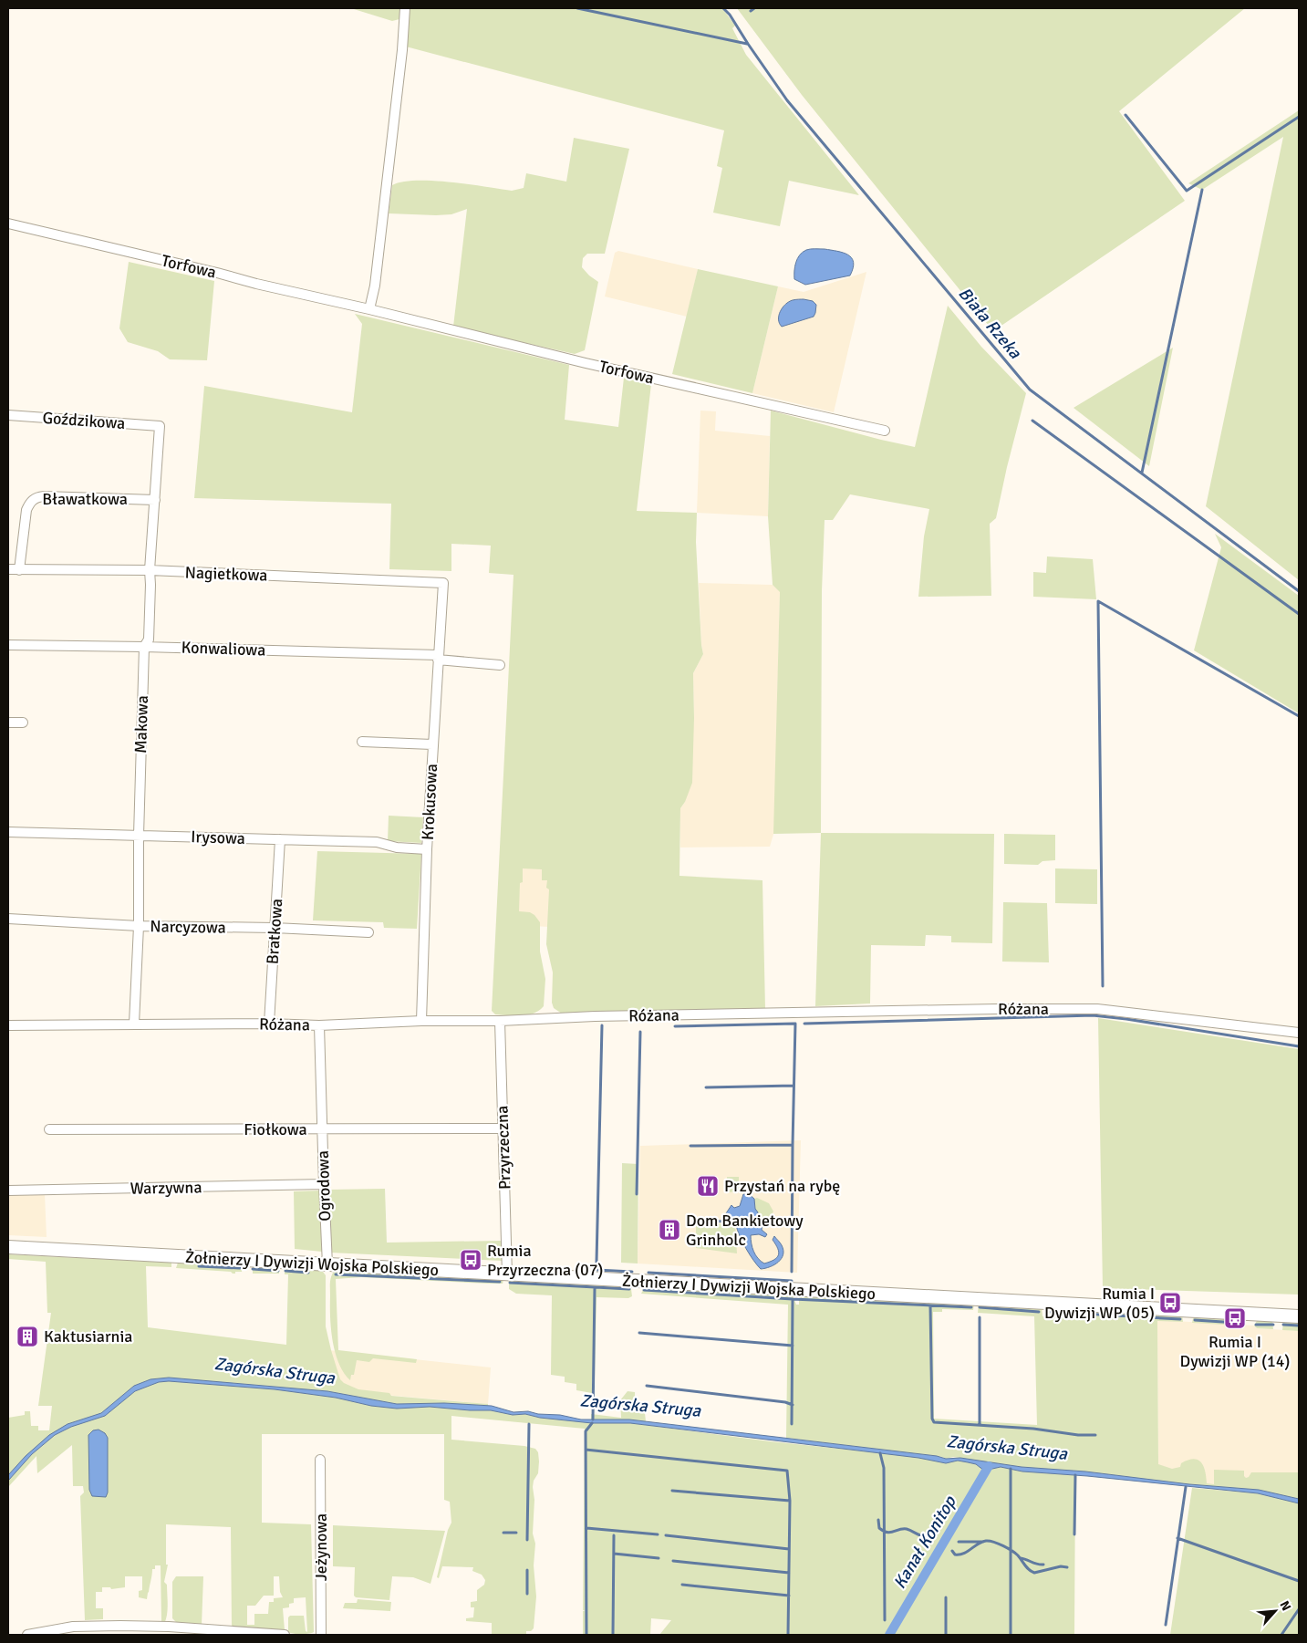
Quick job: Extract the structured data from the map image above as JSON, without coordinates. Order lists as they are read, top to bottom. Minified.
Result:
{"streets":{"street":["Torfowa","Goździkowa","Bławatkowa","Nagietkowa","Konwaliowa","Makowa","Krokusowa","Irysowa","Narcyzowa","Bratkowa","Różana","Fiołkowa","Przyrzeczna","Ogrodowa","Warzywna","Żołnierzy I Dywizji Wojska Polskiego","Jeżynowa"]},"crossings":[["Goździkowa","Makowa"],["Bławatkowa","Nagietkowa"],["Bławatkowa","Makowa"],["Nagietkowa","Makowa"],["Nagietkowa","Krokusowa"],["Konwaliowa","Makowa"],["Konwaliowa","Krokusowa"],["Makowa","Irysowa"],["Makowa","Narcyzowa"],["Makowa","Różana"],["Krokusowa","Irysowa"],["Krokusowa","Różana"],["Irysowa","Bratkowa"],["Narcyzowa","Bratkowa"],["Bratkowa","Różana"],["Różana","Przyrzeczna"],["Różana","Ogrodowa"],["Fiołkowa","Przyrzeczna"],["Fiołkowa","Ogrodowa"],["Przyrzeczna","Żołnierzy I Dywizji Wojska Polskiego"],["Ogrodowa","Warzywna"],["Ogrodowa","Żołnierzy I Dywizji Wojska Polskiego"]],"water":["Biała Rzeka","Zagórska Struga","Kanał Konitop"],"places":{"restaurant":["Przystań na rybę"],"building":["Dom Bankietowy Grinholc","Kaktusiarnia"],"bus stop":["Rumia Przyrzeczna (07)","Rumia I Dywizji WP (05)","Rumia I Dywizji WP (14)"]},"north":"top right"}
